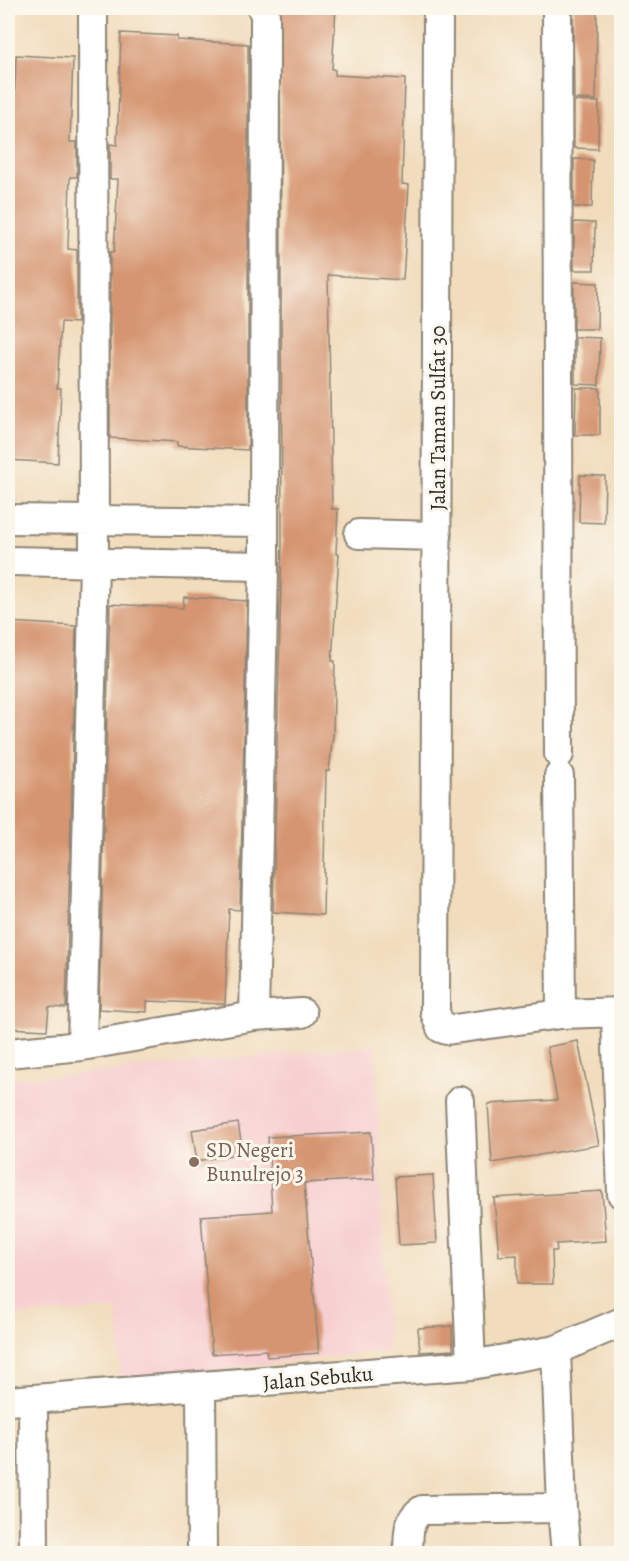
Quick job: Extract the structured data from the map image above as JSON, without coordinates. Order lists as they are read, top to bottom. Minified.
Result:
{"streets":{"street":["Jalan Taman Sulfat 30","Jalan Sebuku"]},"places":["SD Negeri Bunulrejo 3"]}
